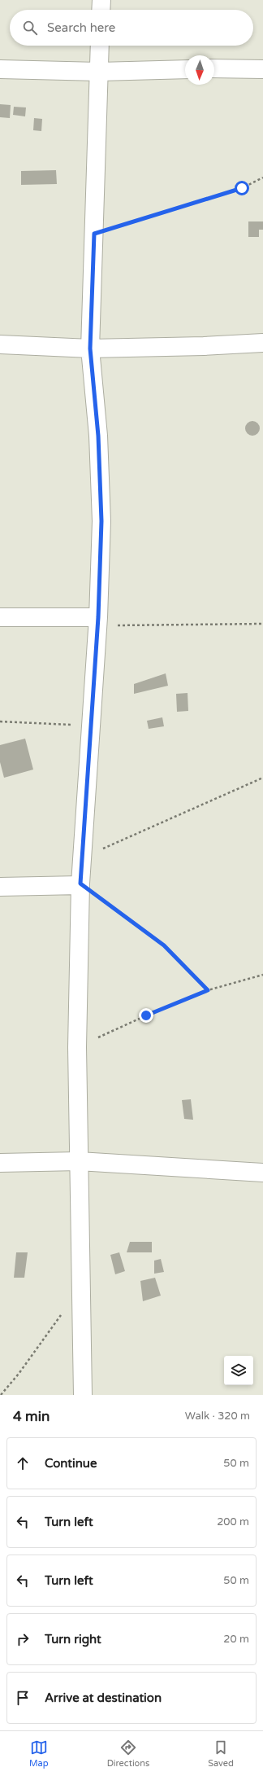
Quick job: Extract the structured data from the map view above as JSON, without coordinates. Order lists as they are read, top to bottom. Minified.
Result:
{"north":"bottom","page":{"search":"Search here","heading":["4 min","Walk · 320 m"],"list":[["Continue","50 m"],["Turn left","200 m"],["Turn left","50 m"],["Turn right","20 m"],"Arrive at destination"],"nav":["Map","Directions","Saved"]}}
